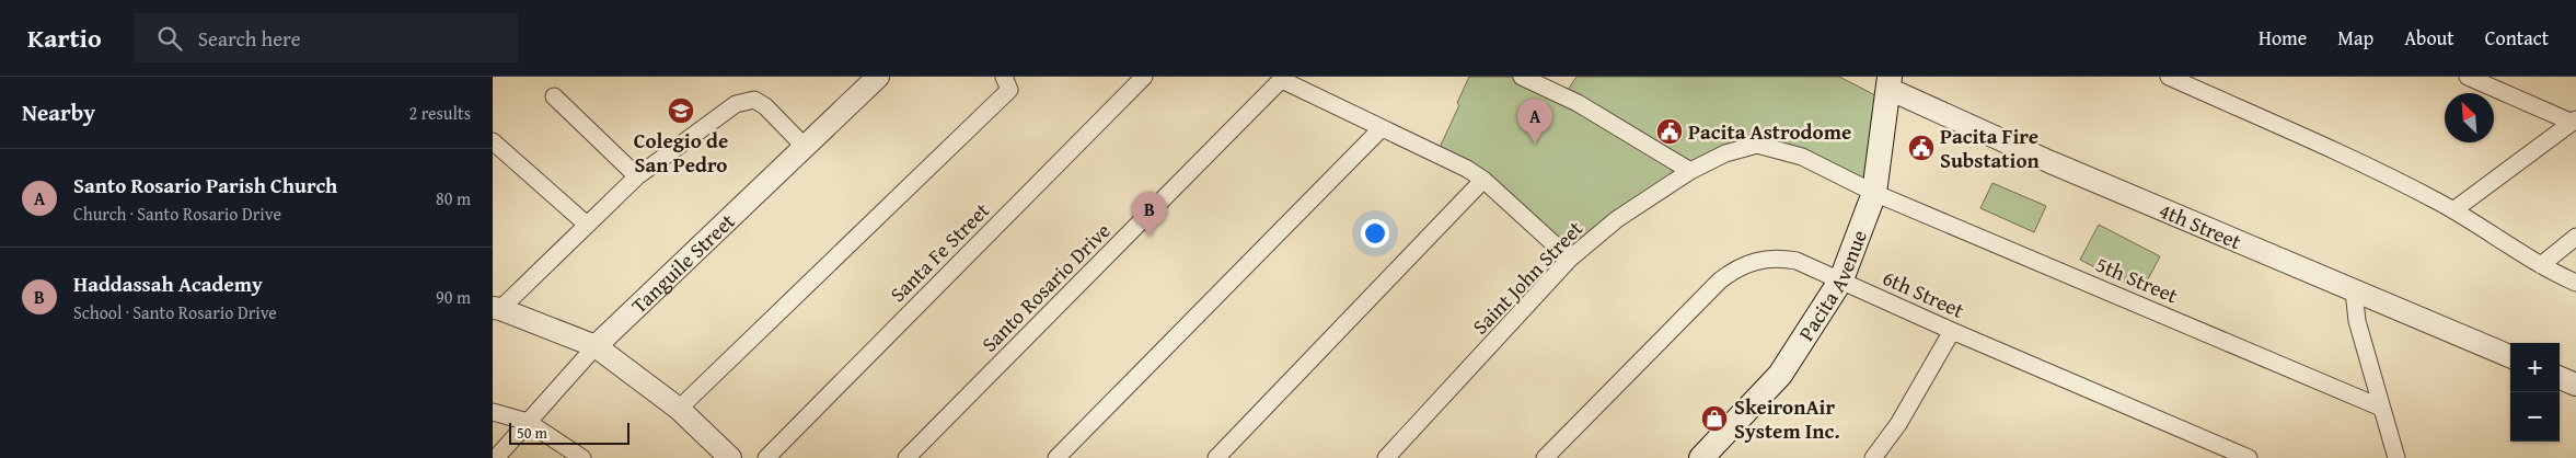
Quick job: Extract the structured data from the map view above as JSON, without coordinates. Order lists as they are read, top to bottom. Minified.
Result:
{"streets":{"main road":["Pacita Avenue"],"street":["4th Street","Santa Fe Street","Tanguile Street","Saint John Street","5th Street","Santo Rosario Drive","6th Street"]},"crossings":[["4th Street","Pacita Avenue"],["Saint John Street","5th Street"],["Saint John Street","Pacita Avenue"],["5th Street","Pacita Avenue"],["Pacita Avenue","6th Street"]],"places":{"school or university":["Colegio de San Pedro"],"public building":["Pacita Astrodome","Pacita Fire Substation"],"shop":["SkeironAir System Inc."]},"scale_bar":"50 m","north":"top left","page":{"header":"Kartio","search":"Search here","nav":["Home","Map","About","Contact"],"heading":["Nearby","2 results"],"pins":["A","B"],"list":[{"mark":"A","name":"Santo Rosario Parish Church","note":"Church · Santo Rosario Drive","value":"80 m"},{"mark":"B","name":"Haddassah Academy","note":"School · Santo Rosario Drive","value":"90 m"}],"map_buttons":["+","−"],"scale":"50 m"}}
